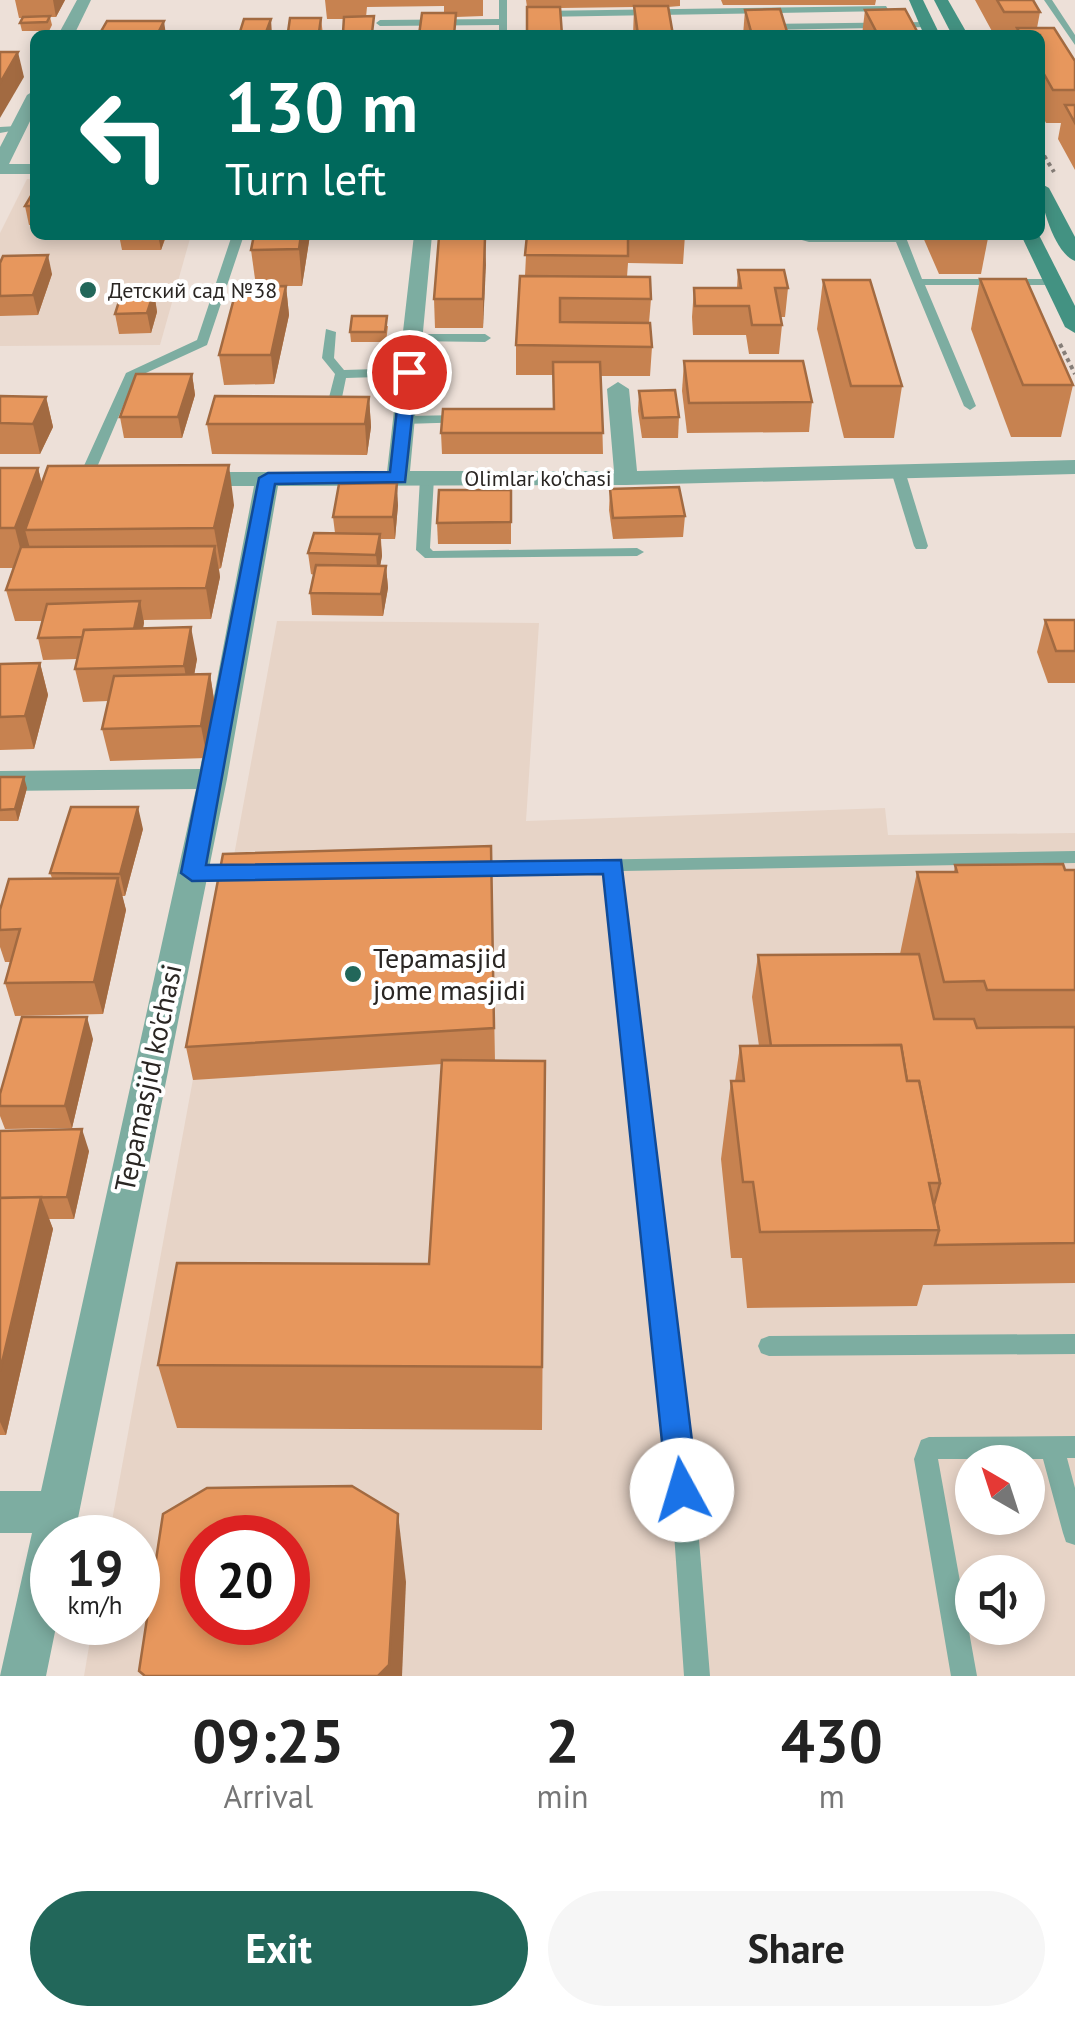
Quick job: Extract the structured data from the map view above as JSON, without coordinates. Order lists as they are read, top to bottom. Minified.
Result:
{"streets":{"street":["Olimlar ko'chasi","Tepamasjid ko'chasi"]},"crossings":[["Olimlar ko'chasi","Tepamasjid ko'chasi"]],"places":["Детский сад №38","Tepamasjid jome masjidi"],"north":"top left","page":{"turn":["130 m","Turn left"],"speed":"19 km/h","limit":"20","eta":["09:25","Arrival","2","min","430","m"],"buttons":["Exit","Share"]}}
